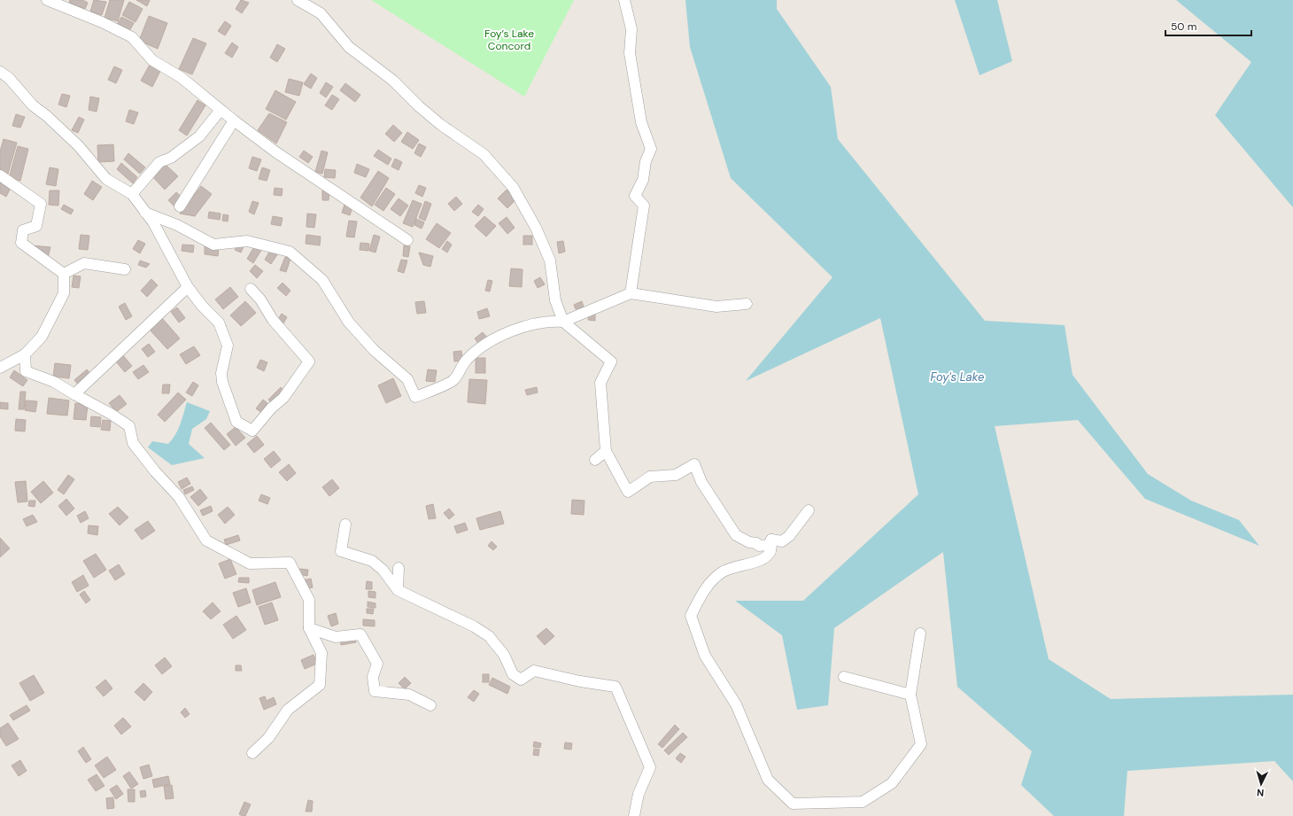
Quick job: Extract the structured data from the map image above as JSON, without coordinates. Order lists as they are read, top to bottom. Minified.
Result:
{"water":["Foy's Lake"],"parks":["Foy’s Lake Concord"],"scale_bar":"50 m","north":"bottom"}
